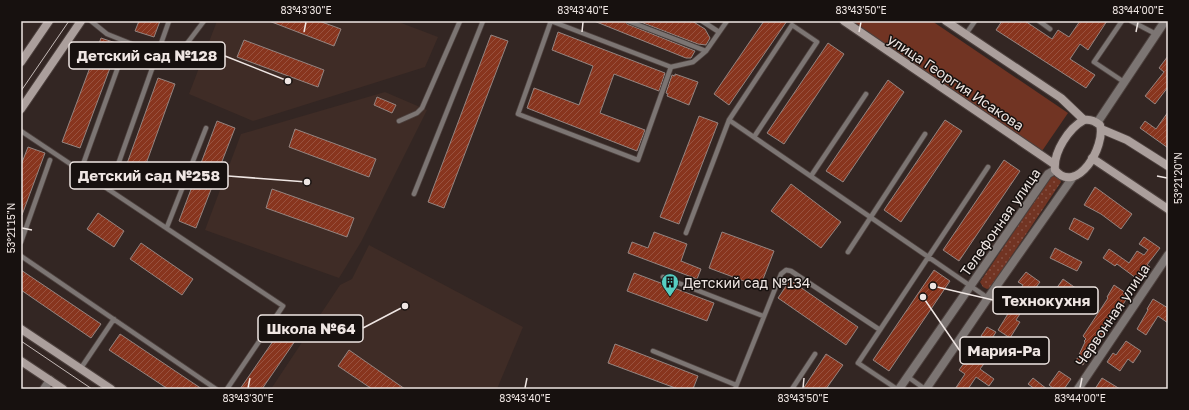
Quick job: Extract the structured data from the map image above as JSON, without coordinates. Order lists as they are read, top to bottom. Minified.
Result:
{"streets":{"street":["улица Георгия Исакова","Телефонная улица","Червонная улица"]},"crossings":[["улица Георгия Исакова","Телефонная улица"]],"places":{"other":["Детский сад №128","Детский сад №258","Технокухня","Мария-Ра","Школа №64"],"building":["Детский сад №134"]},"coordinates":["83°43'30\"E","83°43'40\"E","83°43'50\"E","83°44'00\"E","53°21'20\"N","53°21'15\"N"]}
